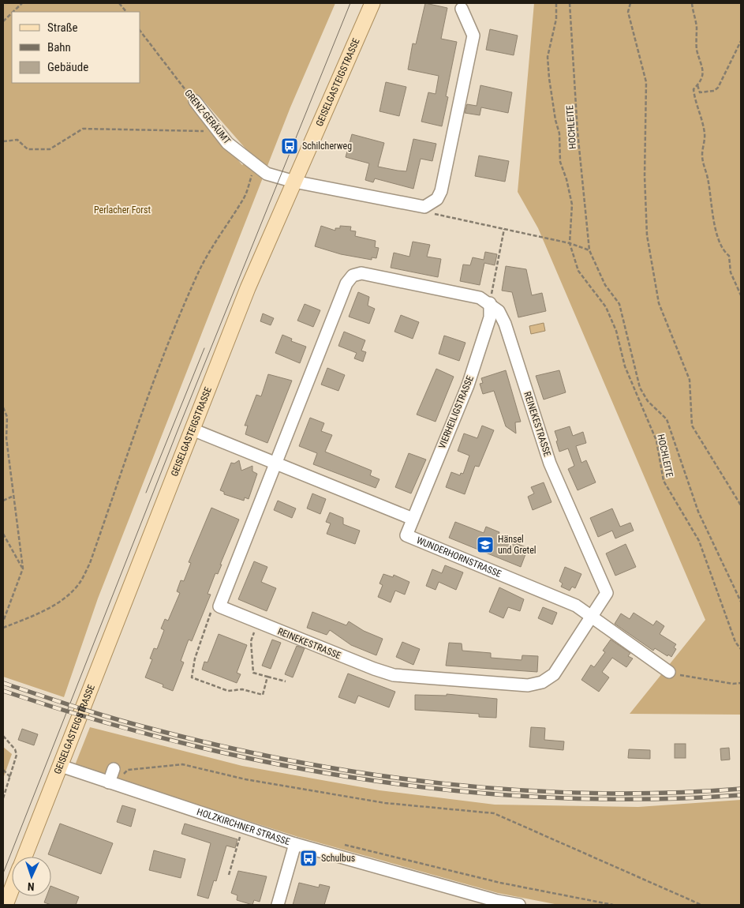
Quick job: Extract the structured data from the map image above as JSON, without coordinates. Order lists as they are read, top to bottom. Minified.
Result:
{"streets":{"main road":["GEISELGASTEIGSTRASSE"],"street":["GRENZ-GERÄUMT","VIERHEILIGSTRASSE","REINEKESTRASSE","WUNDERHORNSTRASSE","HOLZKIRCHNER STRASSE"],"path":["HOCHLEITE"]},"crossings":[["GEISELGASTEIGSTRASSE","GRENZ-GERÄUMT"],["GEISELGASTEIGSTRASSE","HOLZKIRCHNER STRASSE"],["VIERHEILIGSTRASSE","REINEKESTRASSE"],["VIERHEILIGSTRASSE","WUNDERHORNSTRASSE"],["REINEKESTRASSE","WUNDERHORNSTRASSE"]],"parks":["Perlacher Forst"],"places":{"bus stop":["Schilcherweg","Schulbus"],"school or university":["Hänsel und Gretel"]},"legend":["Straße","Bahn","Gebäude"],"north":"bottom"}
